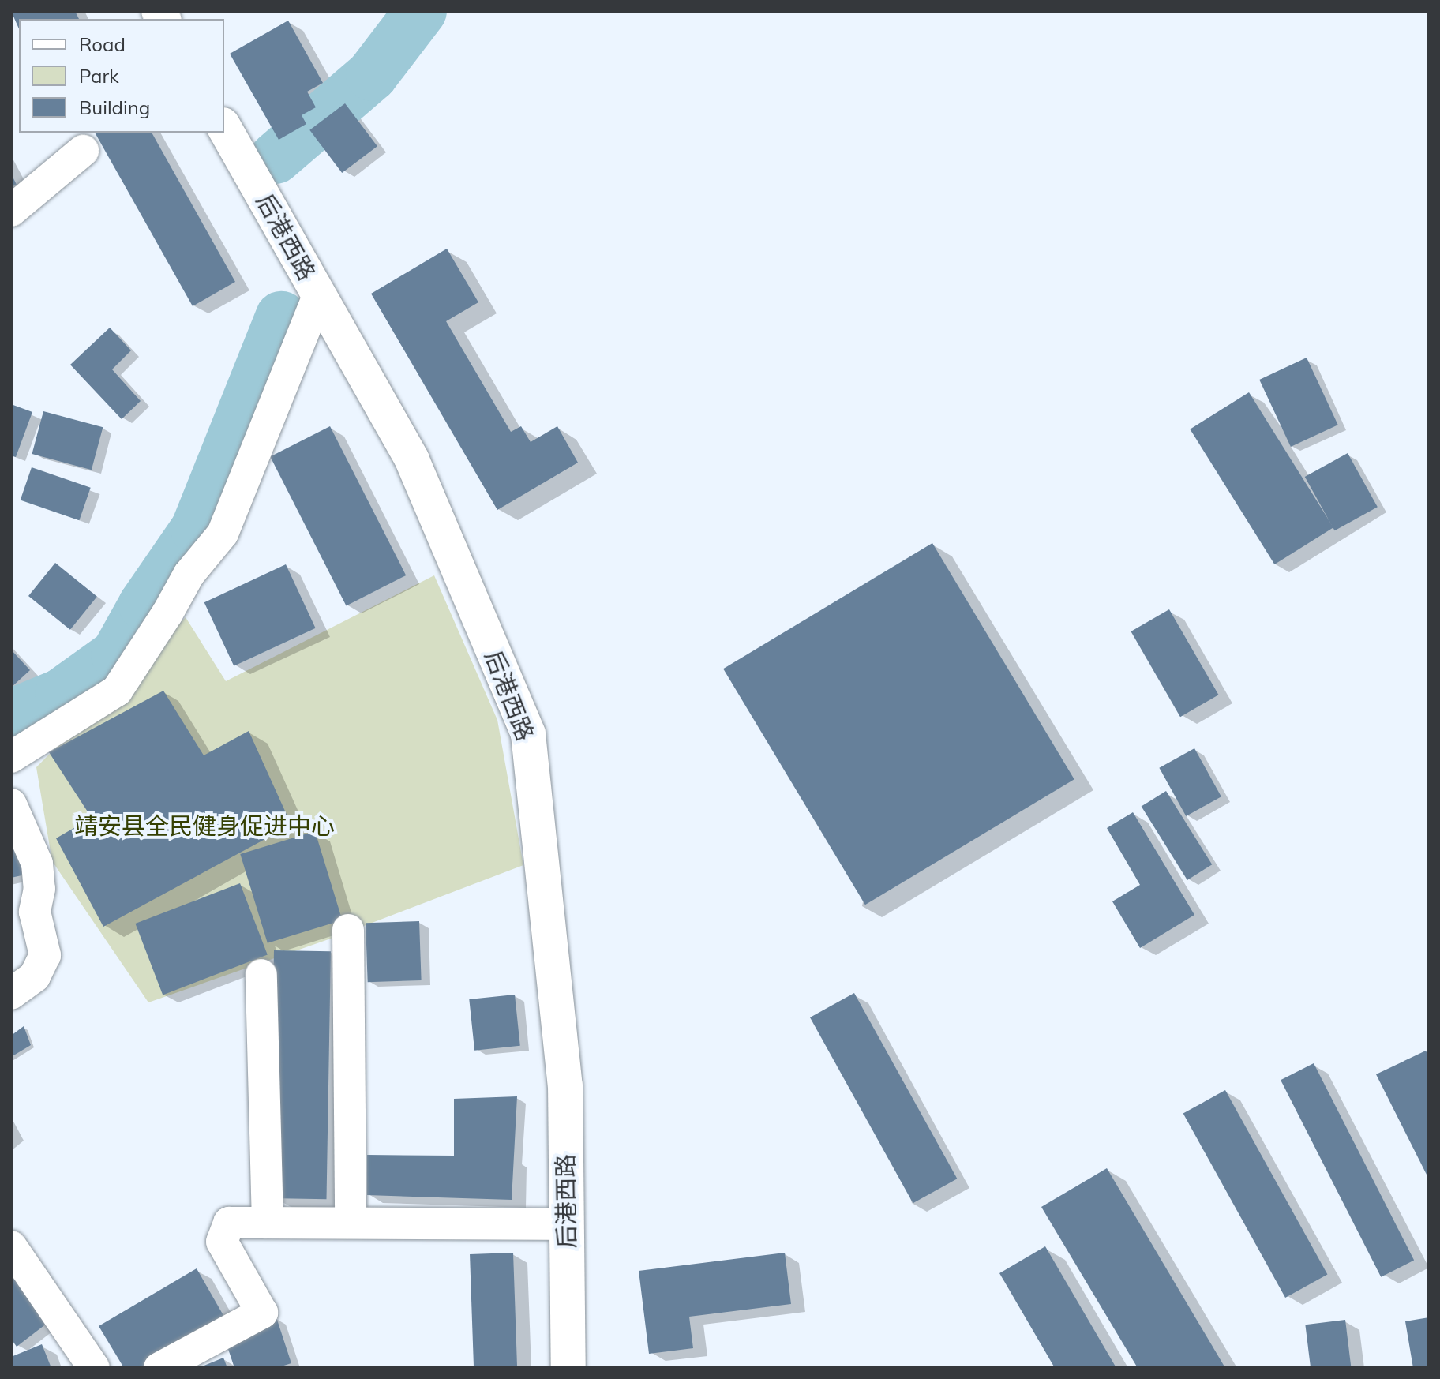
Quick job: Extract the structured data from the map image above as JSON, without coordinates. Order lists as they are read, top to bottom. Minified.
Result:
{"streets":{"main road":["后港西路"]},"parks":["靖安县全民健身促进中心"],"legend":["Road","Park","Building"]}
